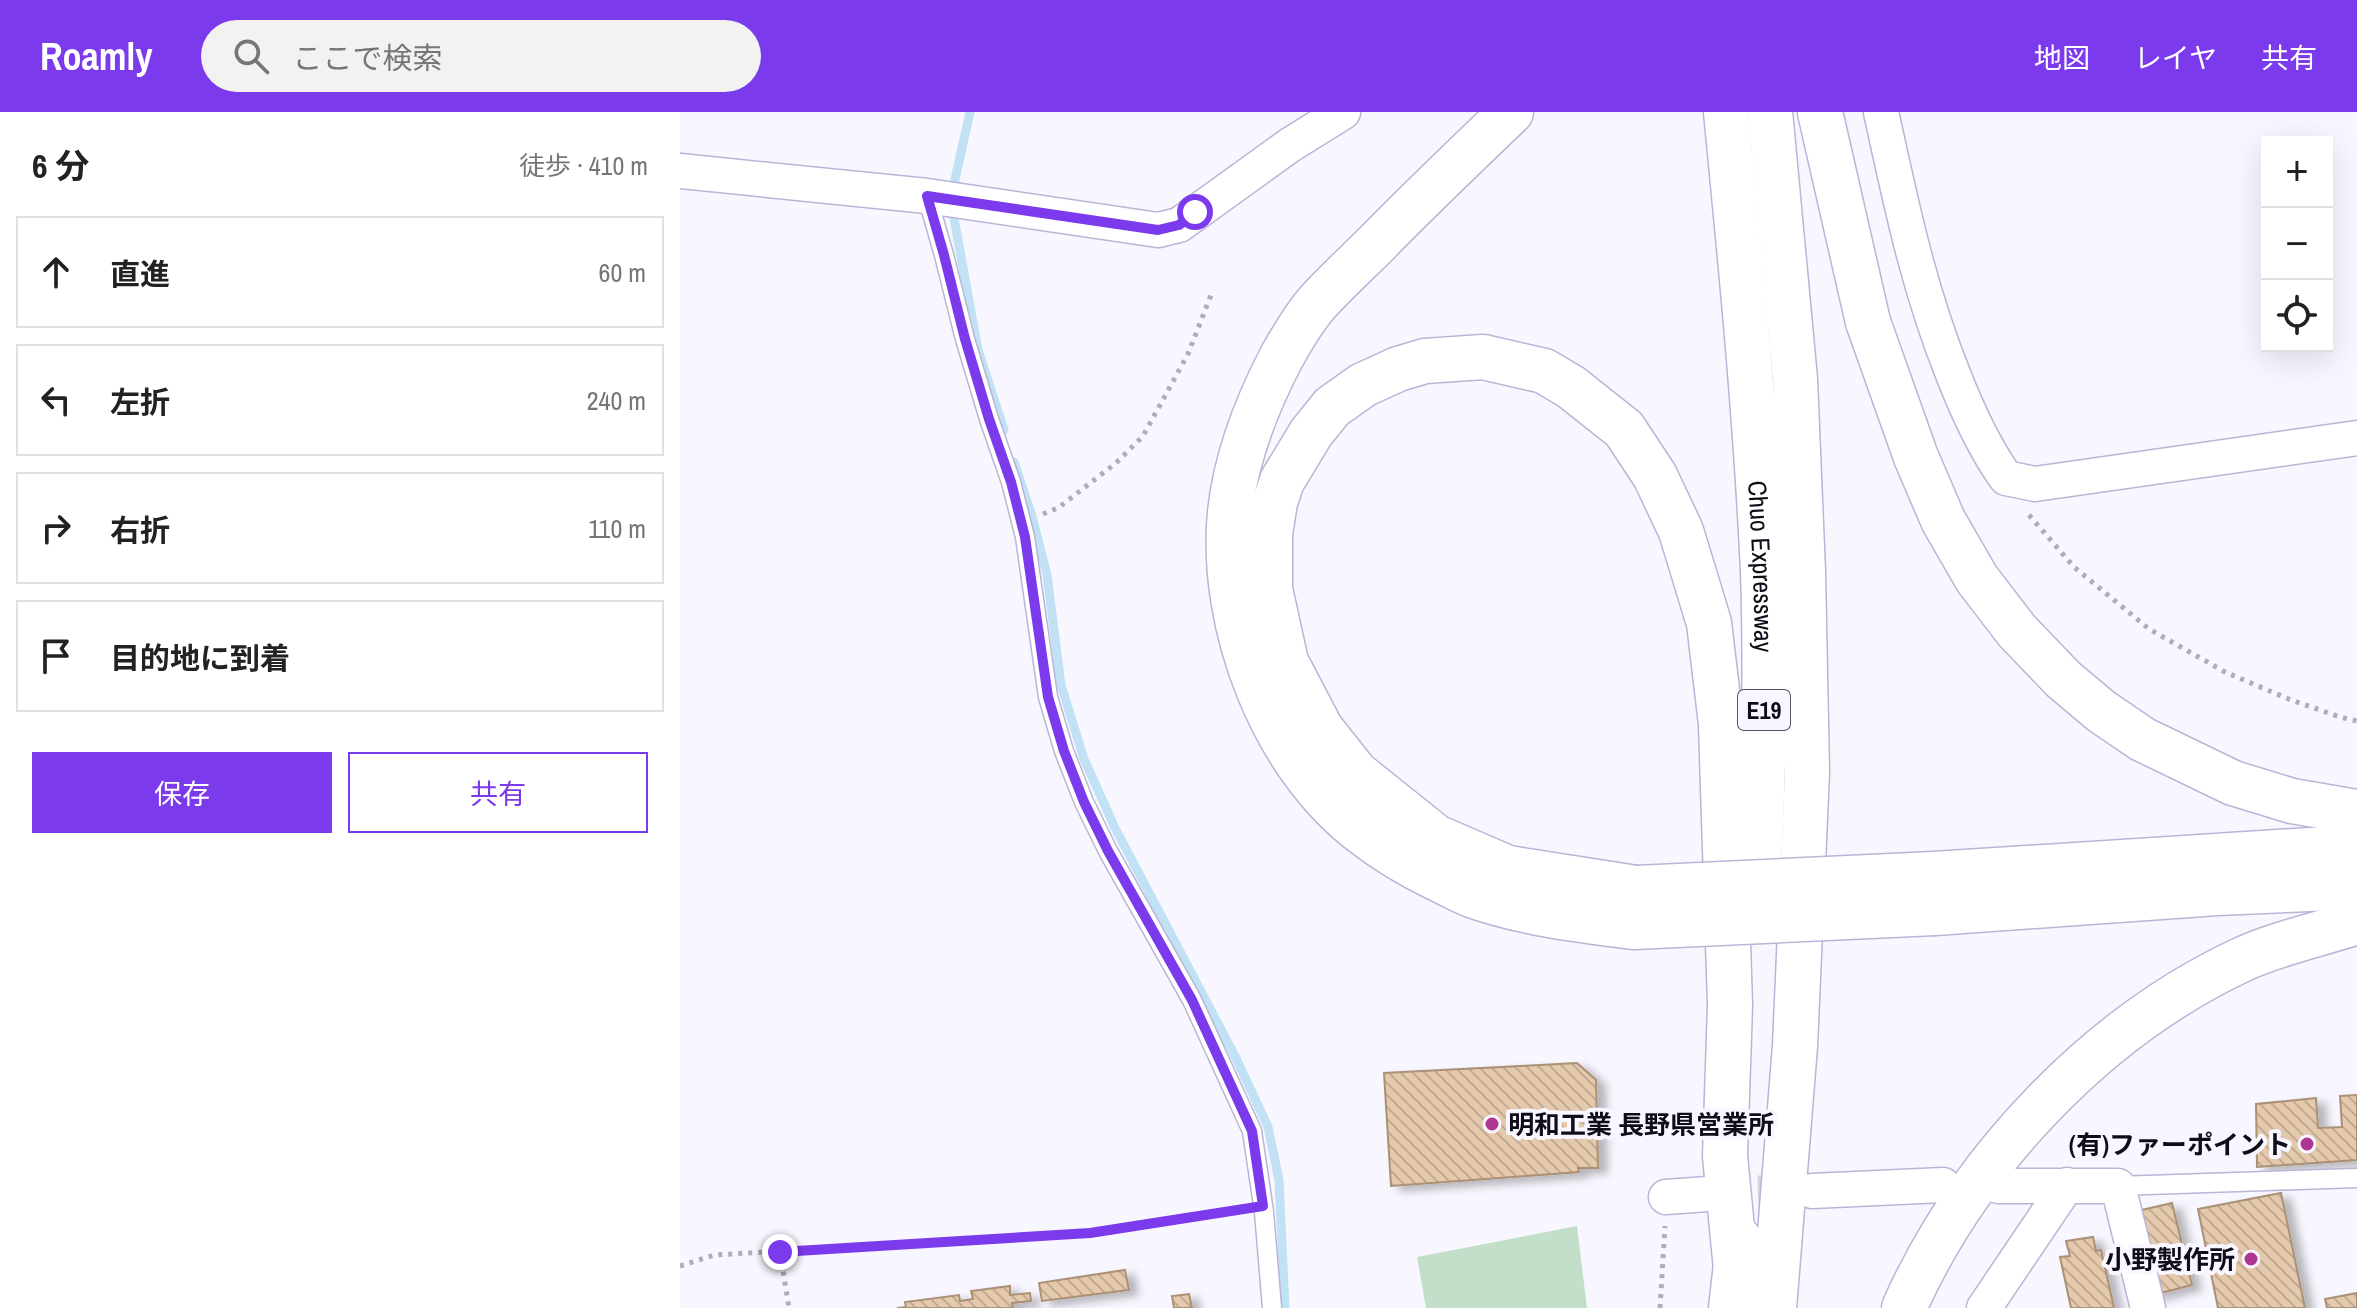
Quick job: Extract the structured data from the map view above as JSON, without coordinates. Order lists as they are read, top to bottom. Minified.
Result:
{"streets":{"highway":["Chuo Expressway","E19"]},"places":["明和工業 長野県営業所","(有)ファーポイント","小野製作所"],"page":{"header":"Roamly","search":"ここで検索","nav":["地図","レイヤ","共有"],"heading":["6 分","徒歩 · 410 m"],"map_buttons":["+","−"],"list":[["直進","60 m"],["左折","240 m"],["右折","110 m"],"目的地に到着"],"buttons":["保存","共有"]}}
